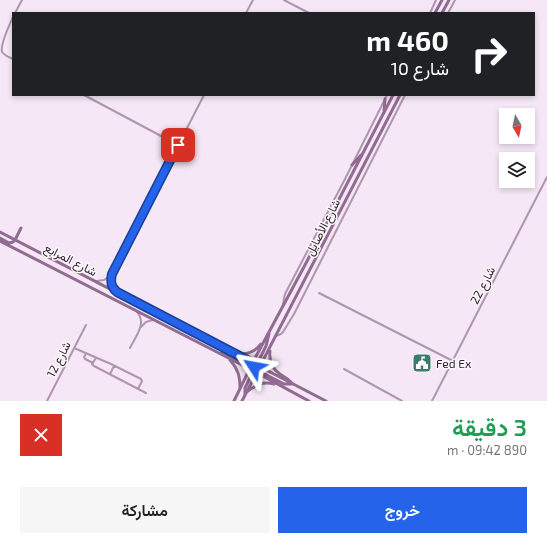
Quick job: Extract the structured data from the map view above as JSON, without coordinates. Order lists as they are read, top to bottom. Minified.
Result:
{"streets":{"main road":["شارع الأصايل","شارع المرابع"],"street":["شارع 22","شارع 12"]},"crossings":[["شارع الأصايل","شارع المرابع"]],"places":{"public building":["Fed Ex"]},"north":"bottom","page":{"turn":["460 m","شارع 10"],"heading":["3 دقيقة","890 m · 09:42"],"buttons":["خروج","مشاركة"]}}
